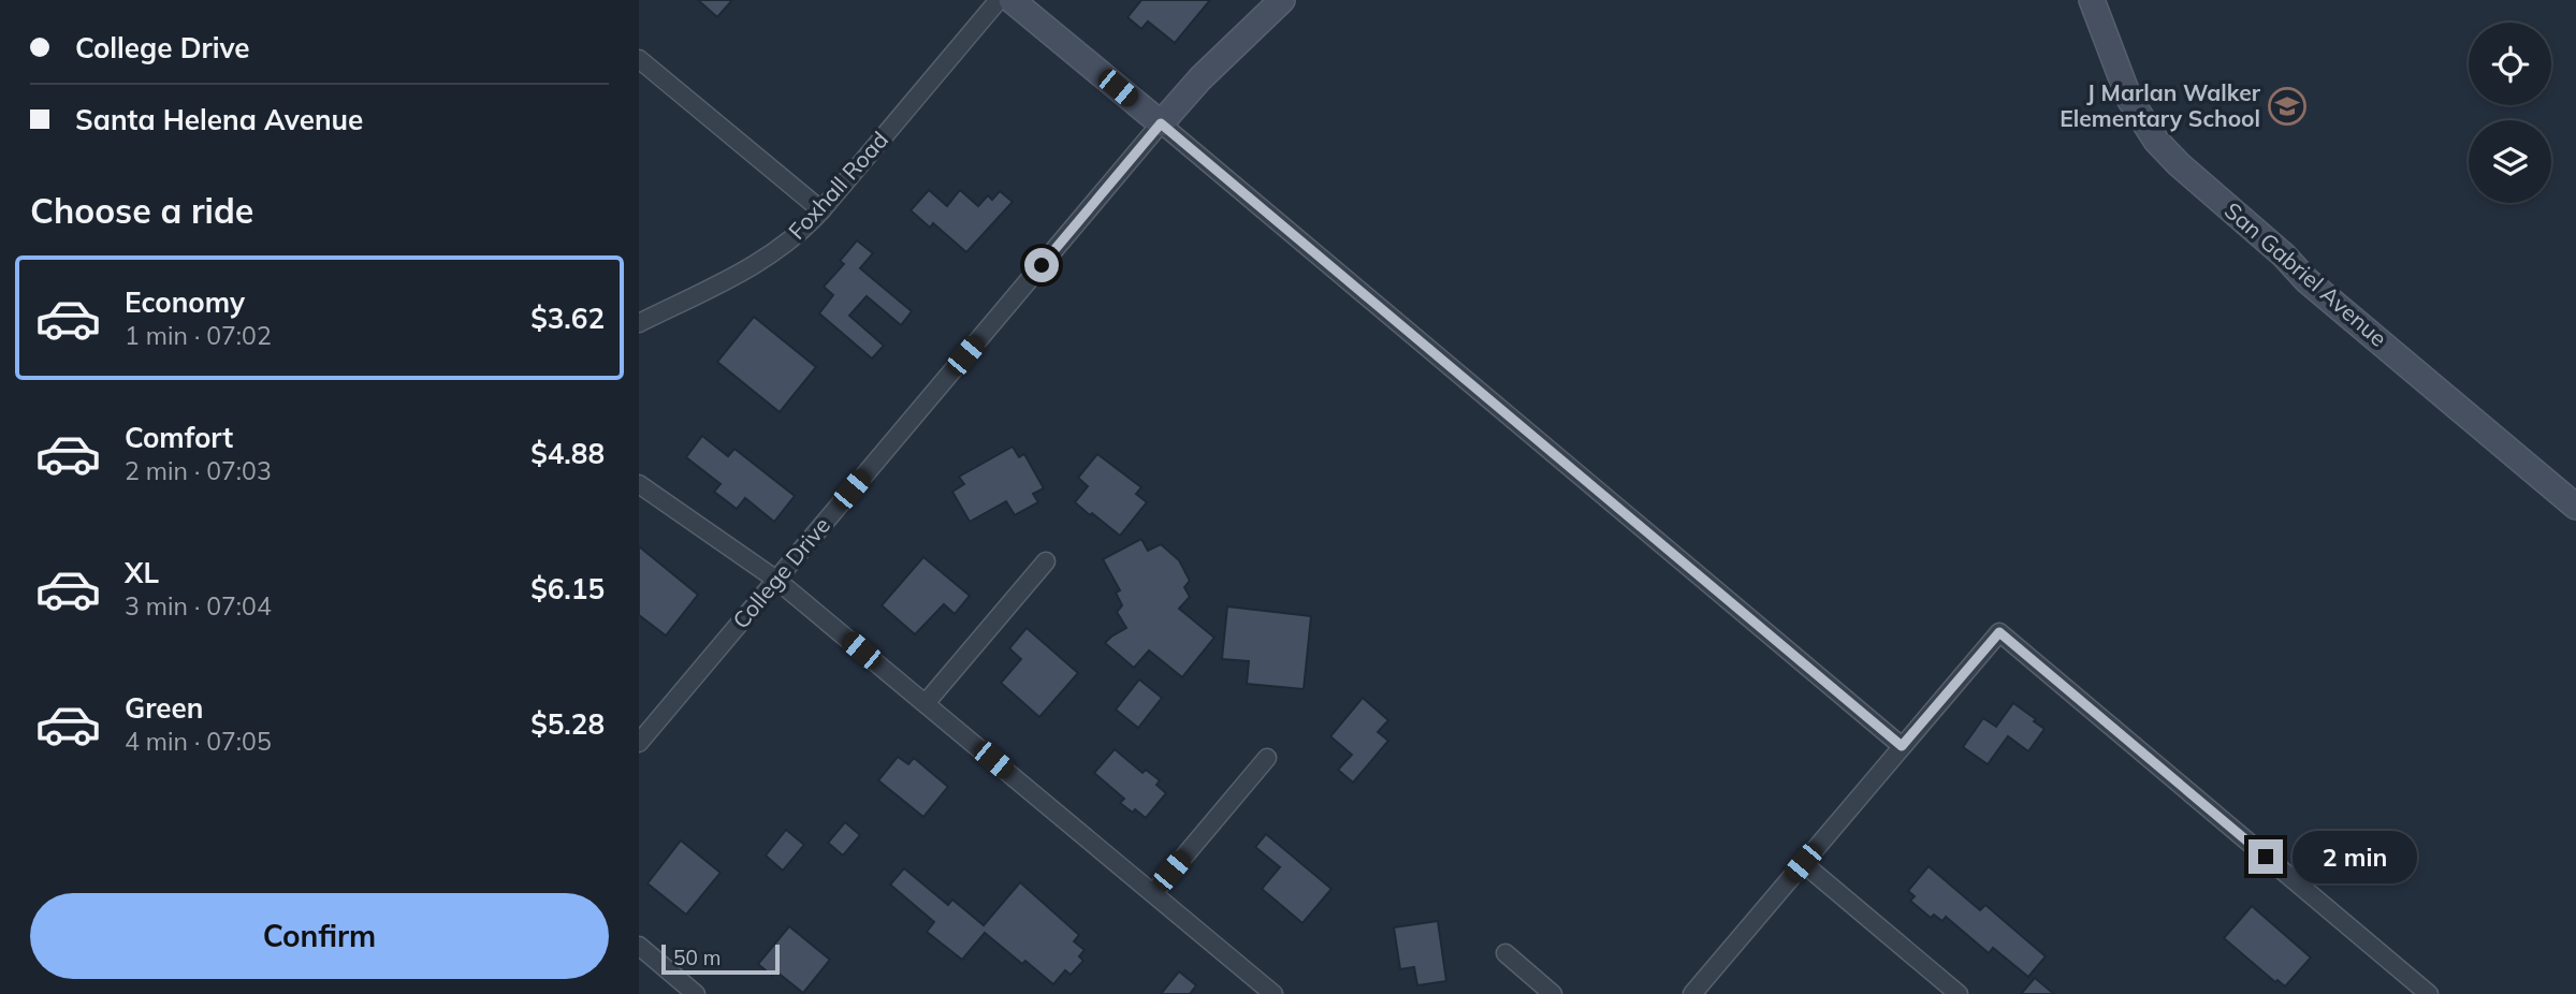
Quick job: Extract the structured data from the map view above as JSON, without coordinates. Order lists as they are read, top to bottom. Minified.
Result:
{"streets":{"street":["Foxhall Road","San Gabriel Avenue","College Drive"]},"places":{"school or university":["J Marlan Walker Elementary School"]},"scale_bar":"50 m","page":{"banner":["College Drive","Santa Helena Avenue"],"heading":"Choose a ride","list":[{"name":"Economy","note":"1 min · 07:02","value":"$3.62"},{"name":"Comfort","note":"2 min · 07:03","value":"$4.88"},{"name":"XL","note":"3 min · 07:04","value":"$6.15"},{"name":"Green","note":"4 min · 07:05","value":"$5.28"}],"bubble":"2 min","buttons":"Confirm","scale":"50 m"}}
